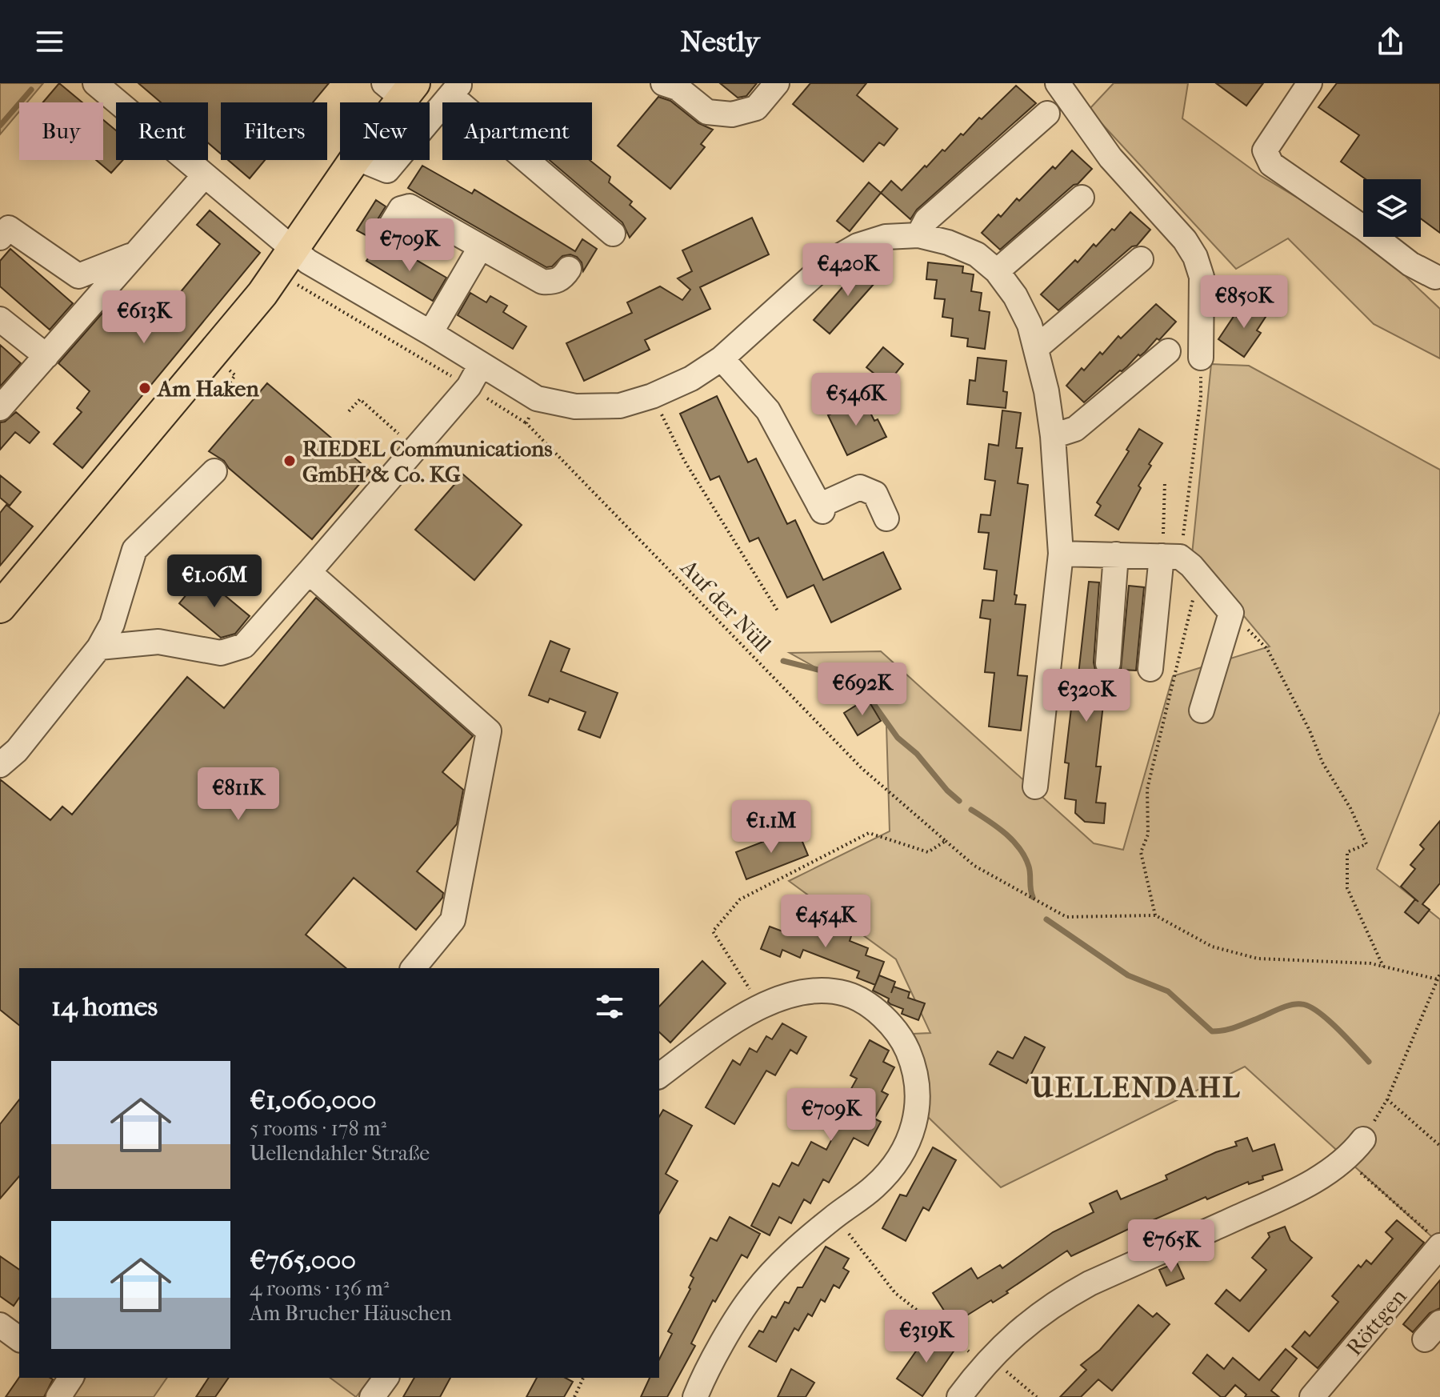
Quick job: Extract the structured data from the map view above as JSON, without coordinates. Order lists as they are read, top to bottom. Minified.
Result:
{"streets":{"street":["Röttgen"],"path":["Auf der Nüll"]},"districts":["UELLENDAHL"],"places":["Am Haken","RIEDEL Communications GmbH & Co. KG"],"page":{"header":"Nestly","chip":["Buy","Rent","Filters","New","Apartment"],"price":["€709K","€420K","€850K","€613K","€546K","€1.06M","€692K","€320K","€811K","€1.1M","€454K","€709K","€765K","€319K"],"heading":"14 homes","list":[{"name":"€1,060,000","note":"5 rooms · 178 m² · Uellendahler Straße"},{"name":"€765,000","note":"4 rooms · 136 m² · Am Brucher Häuschen"}]}}
